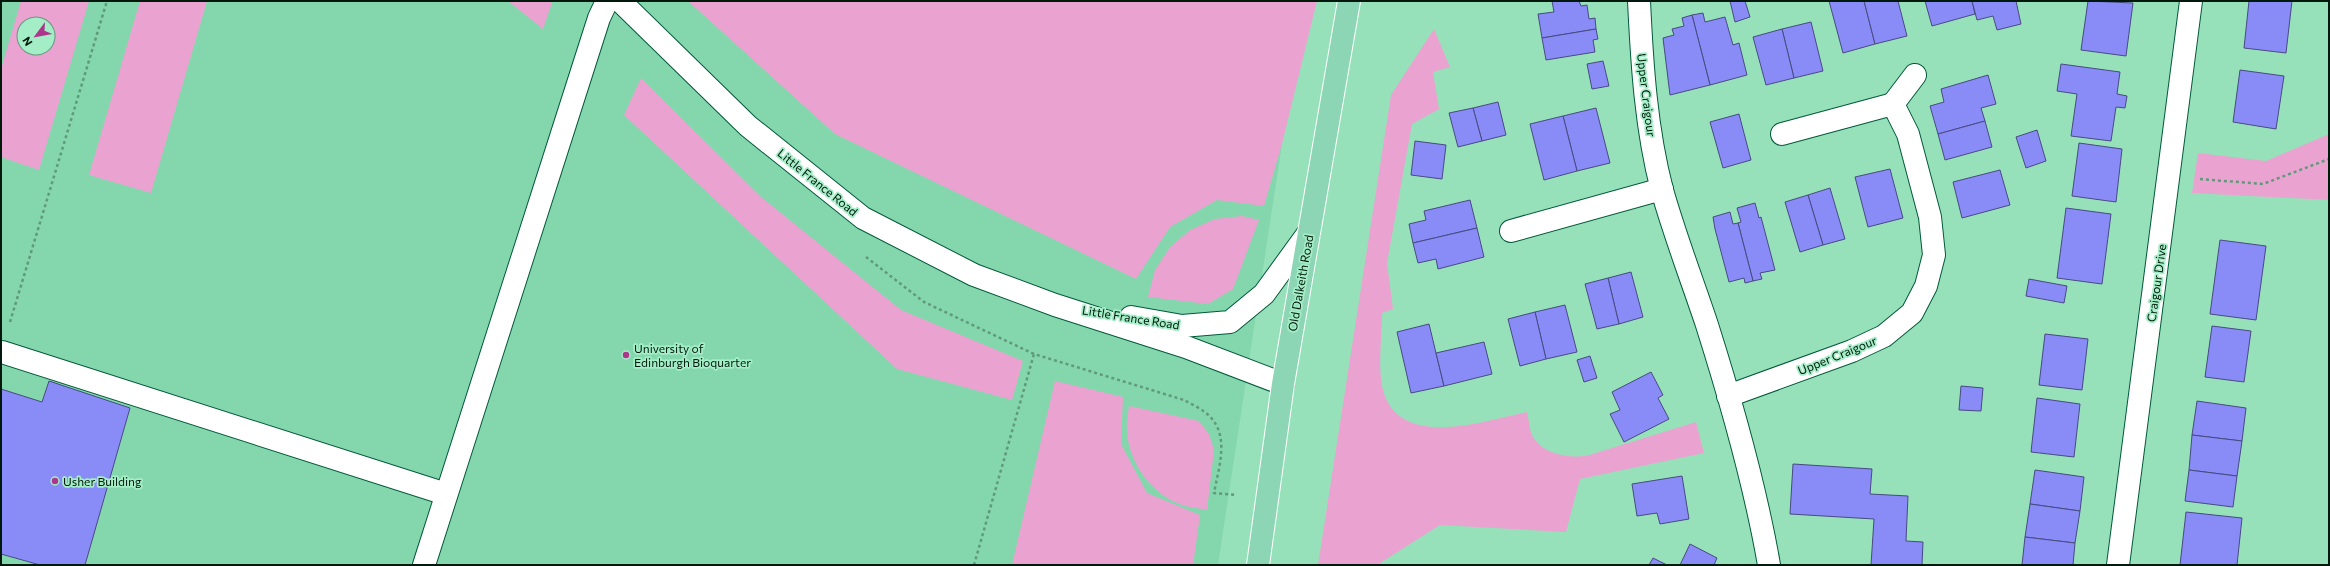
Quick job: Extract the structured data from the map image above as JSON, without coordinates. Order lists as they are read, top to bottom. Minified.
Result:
{"streets":{"main road":["Old Dalkeith Road"],"street":["Upper Craigour","Little France Road","Craigour Drive"]},"crossings":[["Little France Road","Old Dalkeith Road"]],"places":["University of Edinburgh Bioquarter","Usher Building"],"north":"bottom left"}
